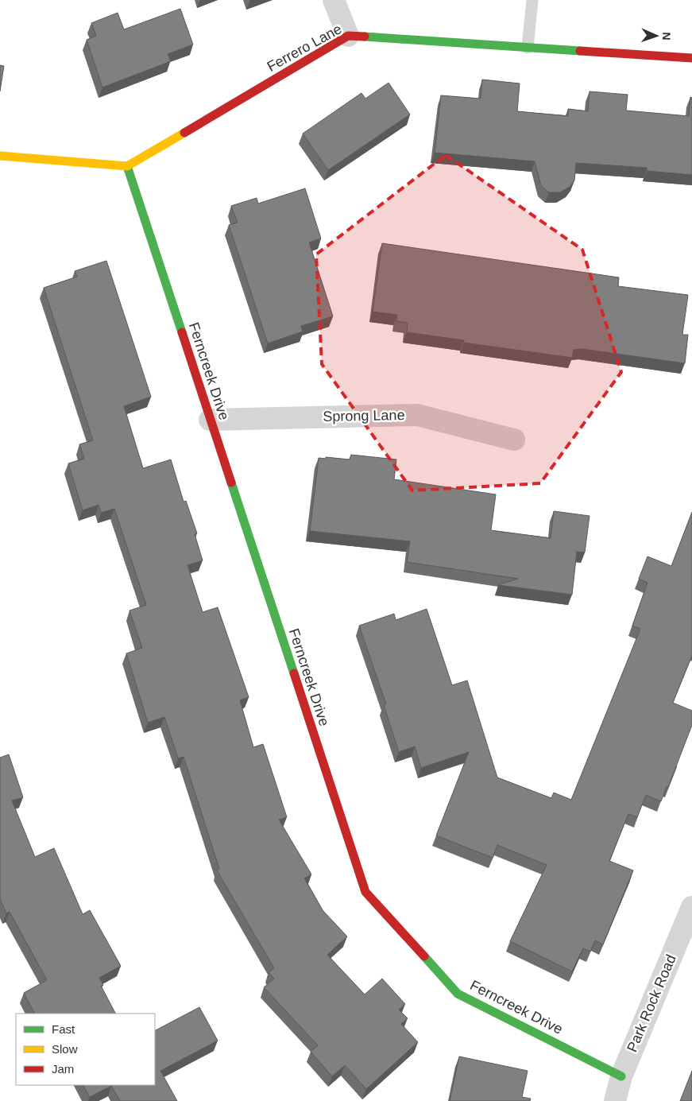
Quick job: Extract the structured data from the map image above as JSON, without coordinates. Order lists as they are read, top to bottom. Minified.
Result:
{"streets":{"street":["Ferrero Lane","Ferncreek Drive","Sprong Lane","Park Rock Road"]},"crossings":[["Ferrero Lane","Ferncreek Drive"],["Ferncreek Drive","Sprong Lane"],["Ferncreek Drive","Park Rock Road"]],"legend":["Fast","Slow","Jam"],"north":"right"}
